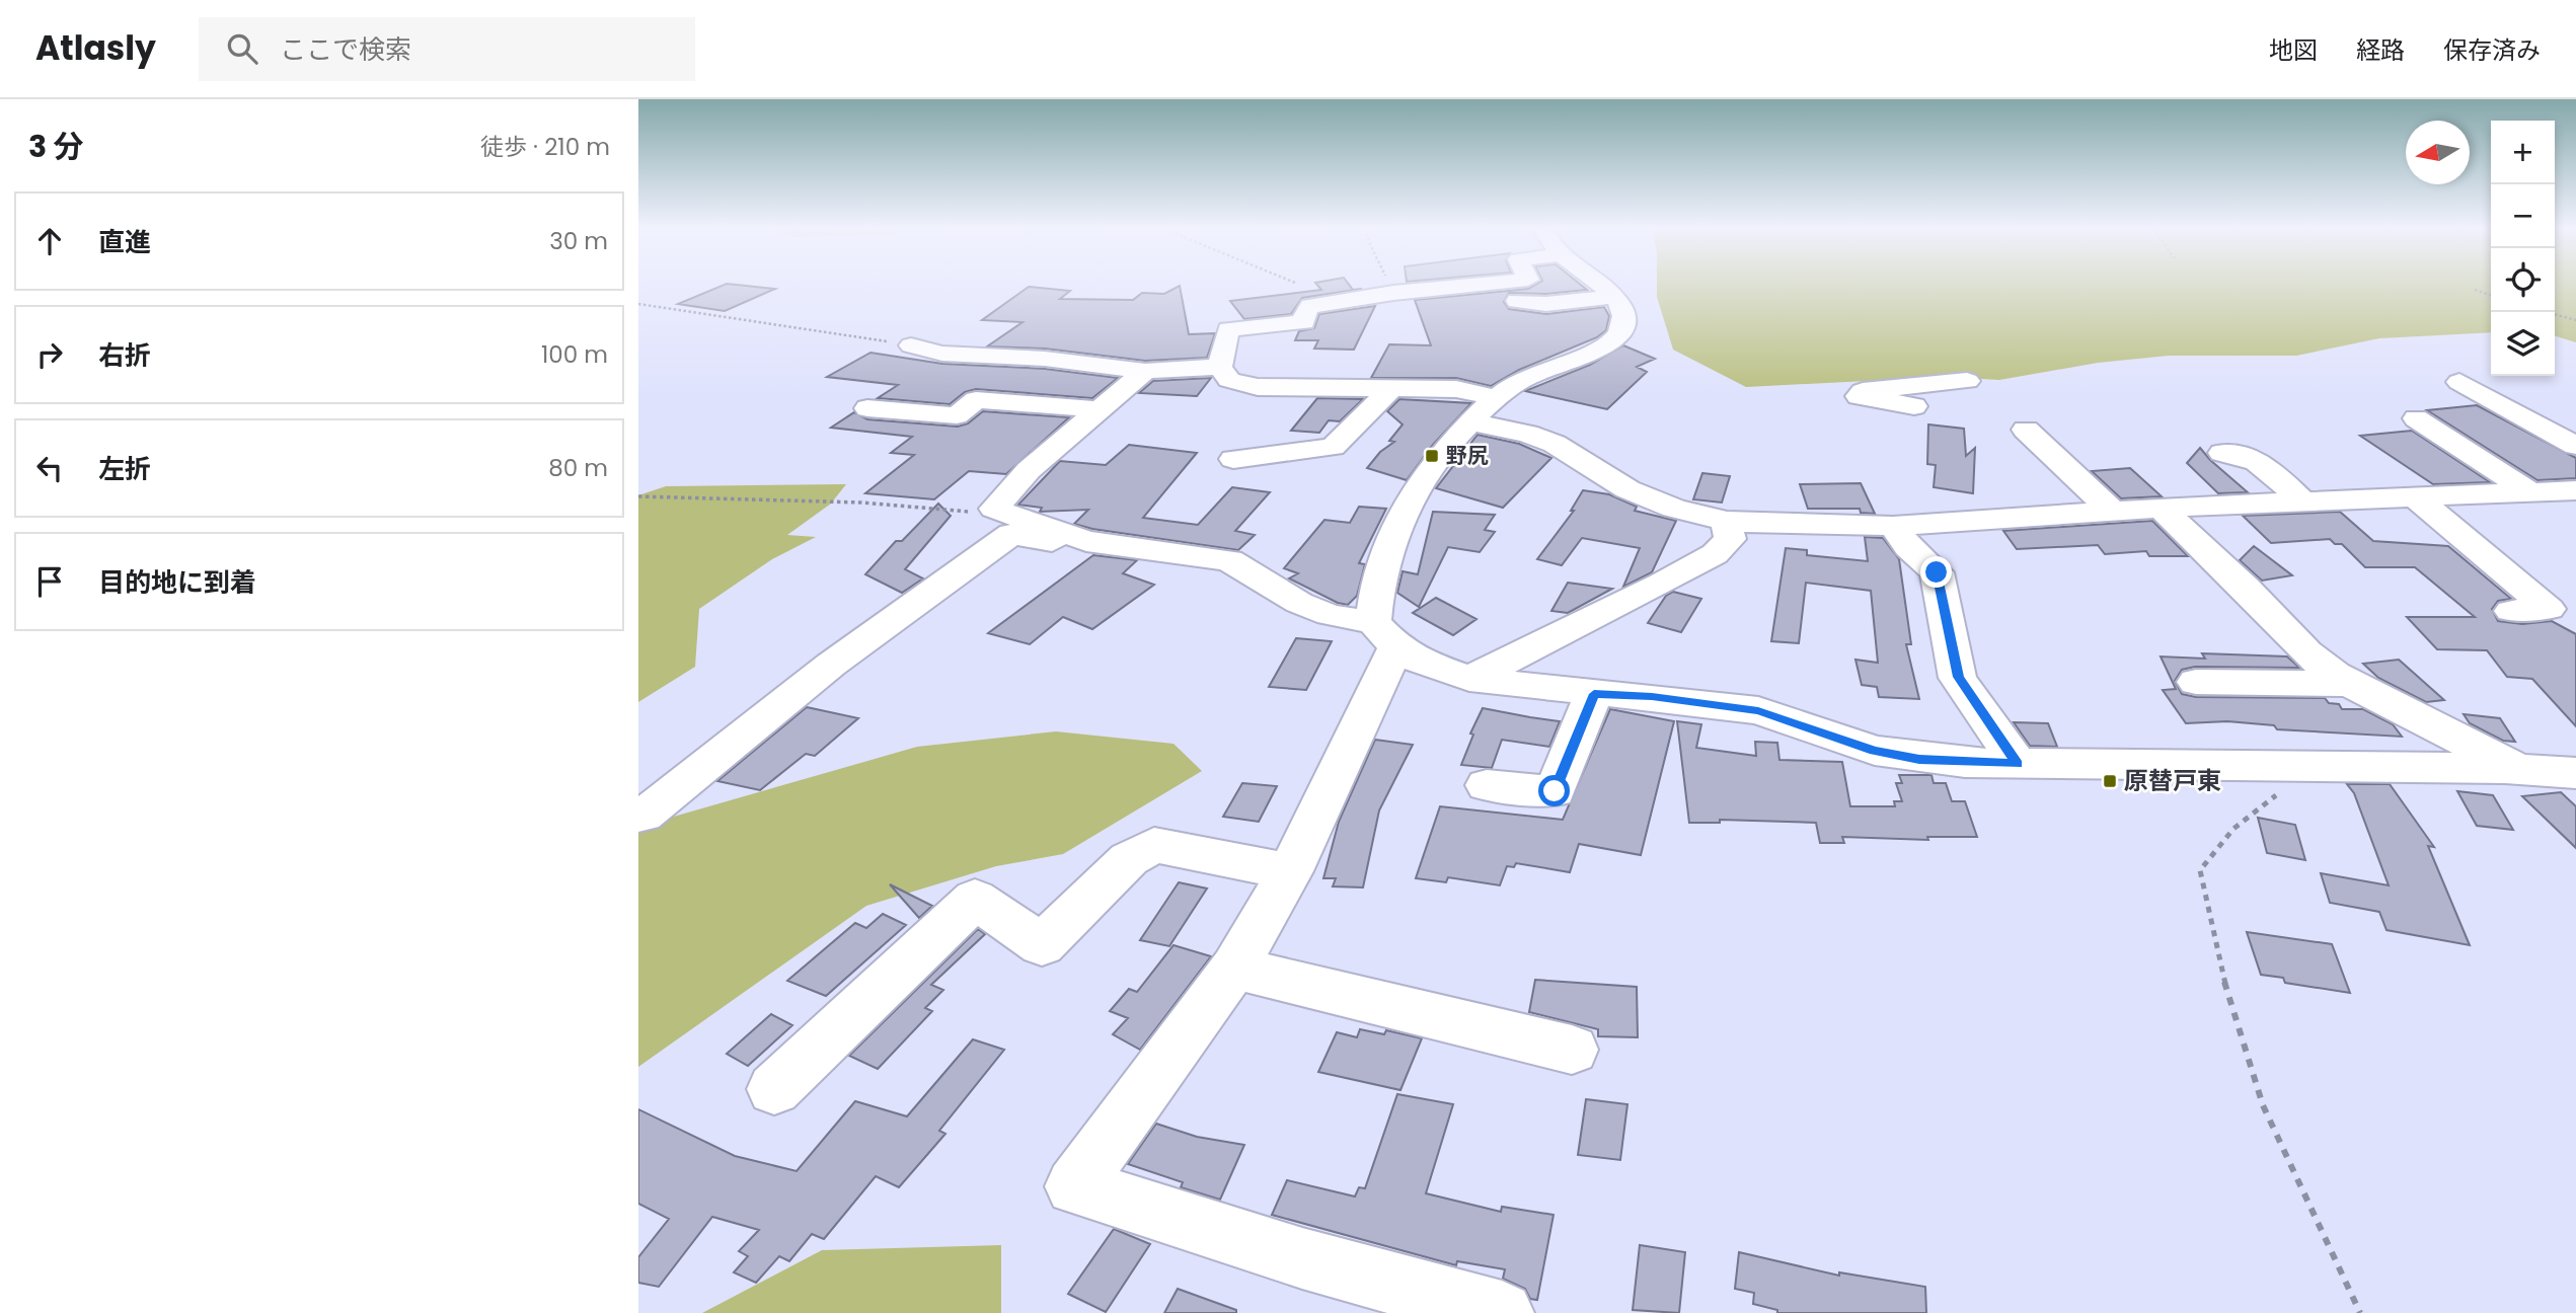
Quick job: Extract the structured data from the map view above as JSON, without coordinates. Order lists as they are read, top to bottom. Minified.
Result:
{"places":{"transit":["野尻","原替戸東"]},"north":"left","page":{"header":"Atlasly","search":"ここで検索","nav":["地図","経路","保存済み"],"heading":["3 分","徒歩 · 210 m"],"map_buttons":["+","−"],"list":[["直進","30 m"],["右折","100 m"],["左折","80 m"],"目的地に到着"]}}
